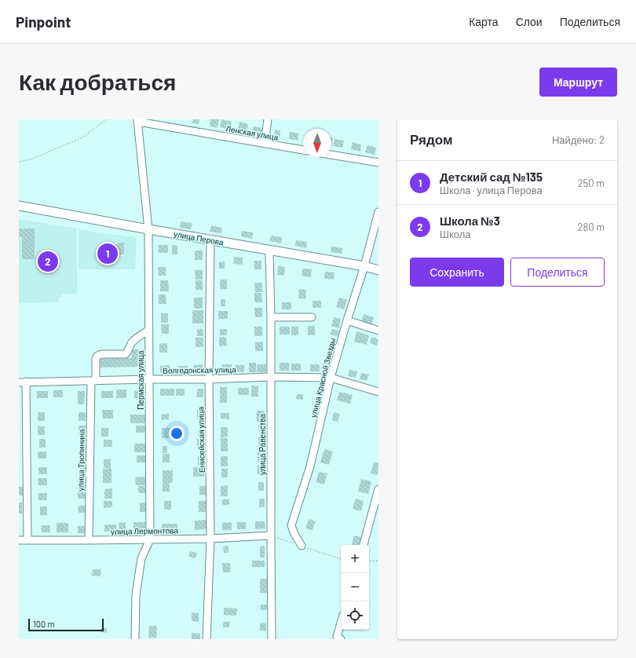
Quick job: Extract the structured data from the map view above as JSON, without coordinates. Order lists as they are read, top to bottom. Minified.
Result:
{"streets":{"main road":["улица Перова"],"street":["Ленская улица","Волгодонская улица","улица Красной Звезды","Пермская улица","Енисейская улица","улица Равенства","улица Тропинина","улица Лермонтова"]},"crossings":[["Ленская улица","Пермская улица"],["улица Перова","улица Красной Звезды"],["улица Перова","Пермская улица"],["улица Перова","Енисейская улица"],["улица Перова","улица Равенства"],["Волгодонская улица","улица Красной Звезды"],["Волгодонская улица","Пермская улица"],["Волгодонская улица","Енисейская улица"],["Волгодонская улица","улица Равенства"],["Волгодонская улица","улица Тропинина"],["Пермская улица","улица Тропинина"],["Пермская улица","улица Лермонтова"],["Енисейская улица","улица Лермонтова"],["улица Равенства","улица Лермонтова"],["улица Тропинина","улица Лермонтова"]],"scale_bar":"100 m","north":"bottom","page":{"header":"Pinpoint","nav":["Карта","Слои","Поделиться"],"buttons":["Маршрут",["Сохранить","Поделиться"]],"title":"Как добраться","heading":["Рядом","Найдено: 2"],"list":[{"mark":"1","name":"Детский сад №135","note":"Школа · улица Перова","value":"250 m"},{"mark":"2","name":"Школа №3","note":"Школа","value":"280 m"}],"pins":["1","2"],"map_buttons":["+","−"],"scale":"100 m"}}
